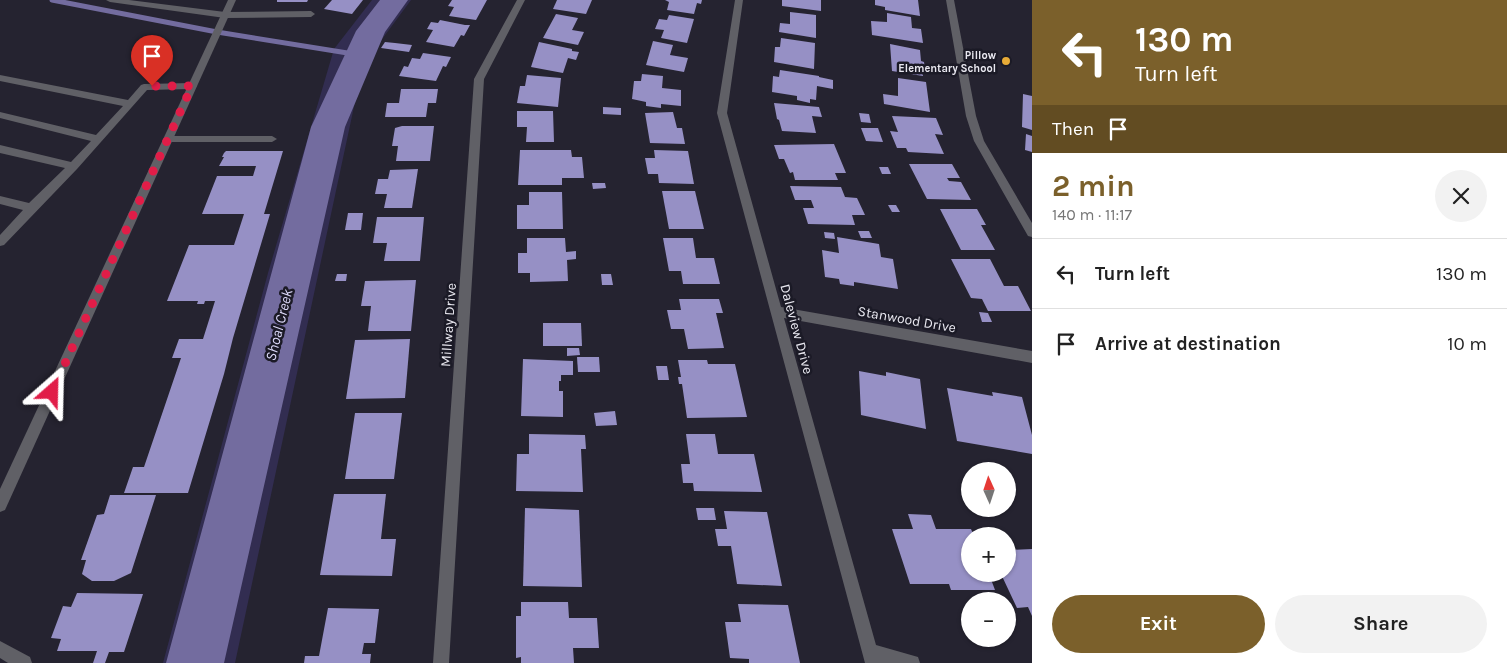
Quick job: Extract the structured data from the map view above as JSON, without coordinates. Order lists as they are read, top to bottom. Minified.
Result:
{"streets":{"street":["Stanwood Drive","Millway Drive","Daleview Drive"]},"crossings":[["Stanwood Drive","Daleview Drive"]],"water":["Shoal Creek"],"places":["Pillow Elementary School"],"north":"top","page":{"turn":["130 m","Turn left"],"then":"Then","heading":["2 min","140 m · 11:17"],"list":[{"name":"Turn left","value":"130 m"},{"name":"Arrive at destination","value":"10 m"}],"map_buttons":["+","−"],"buttons":["Exit","Share"]}}
